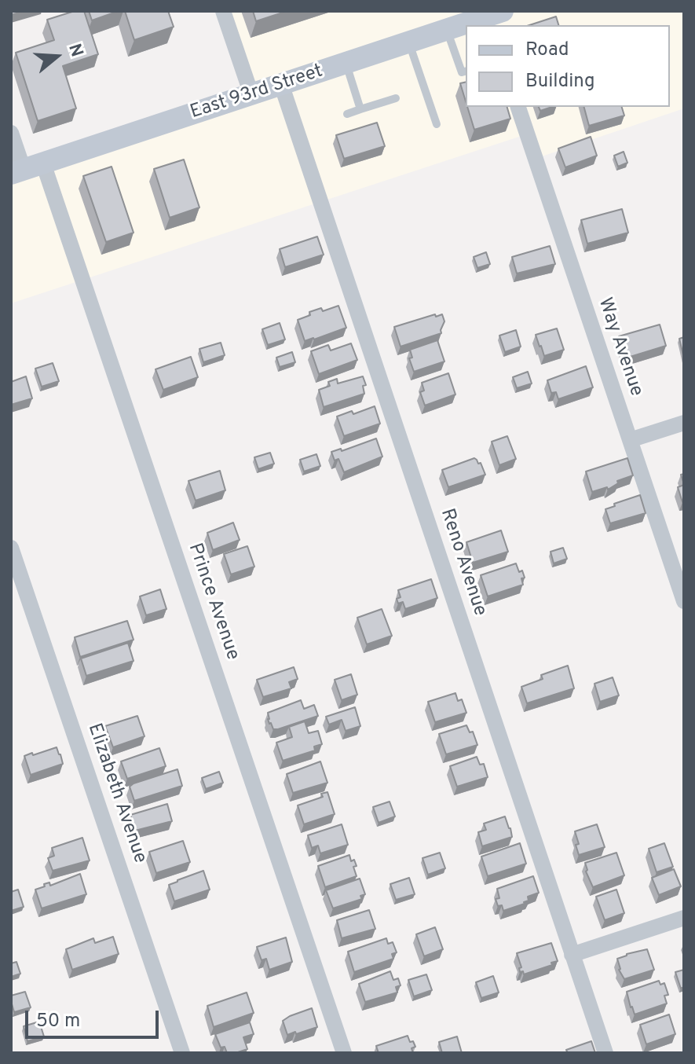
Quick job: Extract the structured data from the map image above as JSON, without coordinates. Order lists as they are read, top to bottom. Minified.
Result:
{"streets":{"main road":["East 93rd Street"],"street":["Way Avenue","Reno Avenue","Prince Avenue","Elizabeth Avenue"]},"crossings":[["East 93rd Street","Reno Avenue"],["East 93rd Street","Prince Avenue"]],"legend":["Road","Building"],"scale_bar":"50 m","north":"right"}
